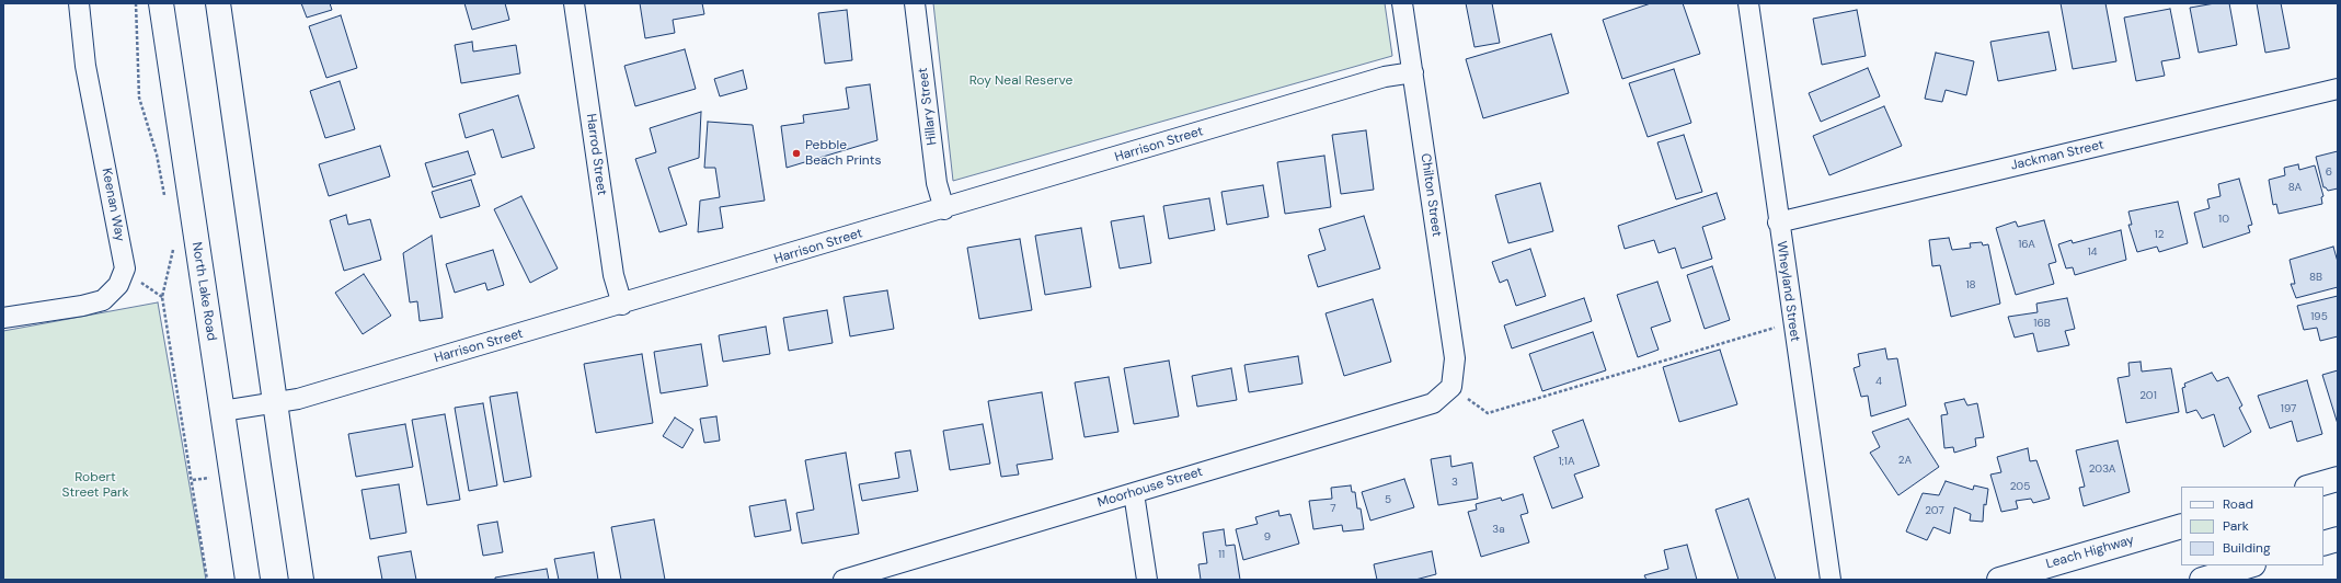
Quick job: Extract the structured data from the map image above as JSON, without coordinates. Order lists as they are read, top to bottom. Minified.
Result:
{"streets":{"main road":["North Lake Road","Leach Highway"],"street":["Hillary Street","Harrison Street","Harrod Street","Jackman Street","Chilton Street","Keenan Way","Wheyland Street","Moorhouse Street"]},"crossings":[["Hillary Street","Harrison Street"],["Harrison Street","Harrod Street"],["Harrison Street","Chilton Street"],["Harrison Street","North Lake Road"],["Jackman Street","Wheyland Street"],["Chilton Street","Moorhouse Street"]],"parks":["Roy Neal Reserve","Robert Street Park"],"places":["Pebble Beach Prints"],"house_numbers":["6","8A","10","12","16A","14","8B","18","195","16B","4","201","197","2A","1;1A","203A","3","205","5","7","207","3a","9","11"],"legend":["Road","Park","Building"]}
